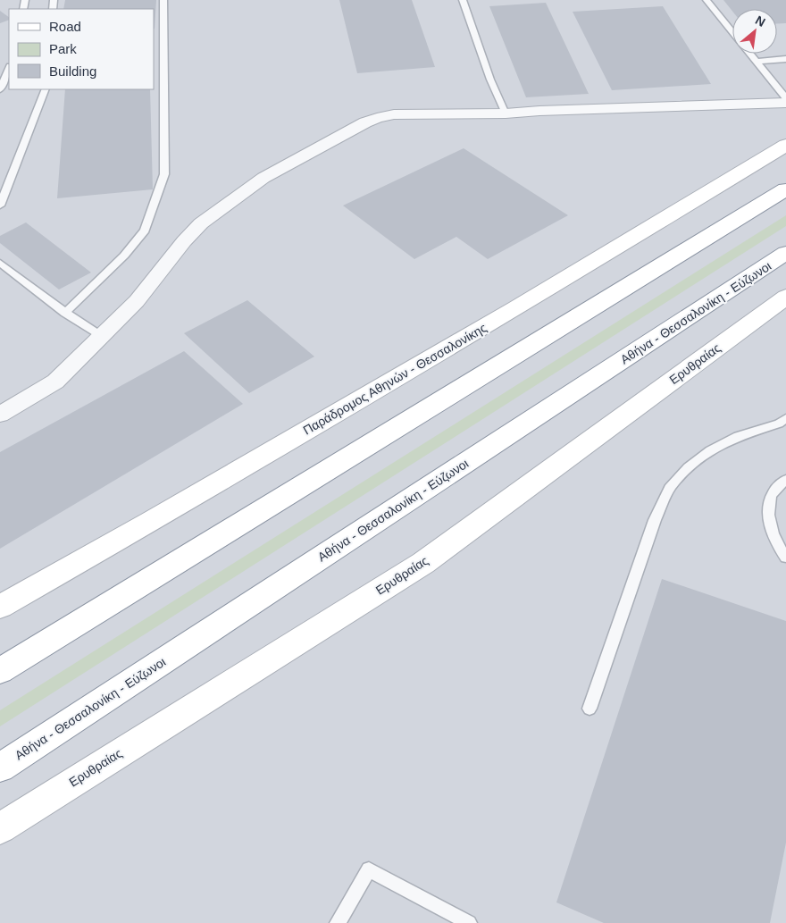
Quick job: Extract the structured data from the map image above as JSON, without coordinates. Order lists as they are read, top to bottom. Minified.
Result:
{"streets":{"main road":["Αθήνα - Θεσσαλονίκη - Εύζωνοι","Ερυθραίας","Παράδρομος Αθηνών - Θεσσαλονίκης"]},"legend":["Road","Park","Building"],"north":"top right"}
